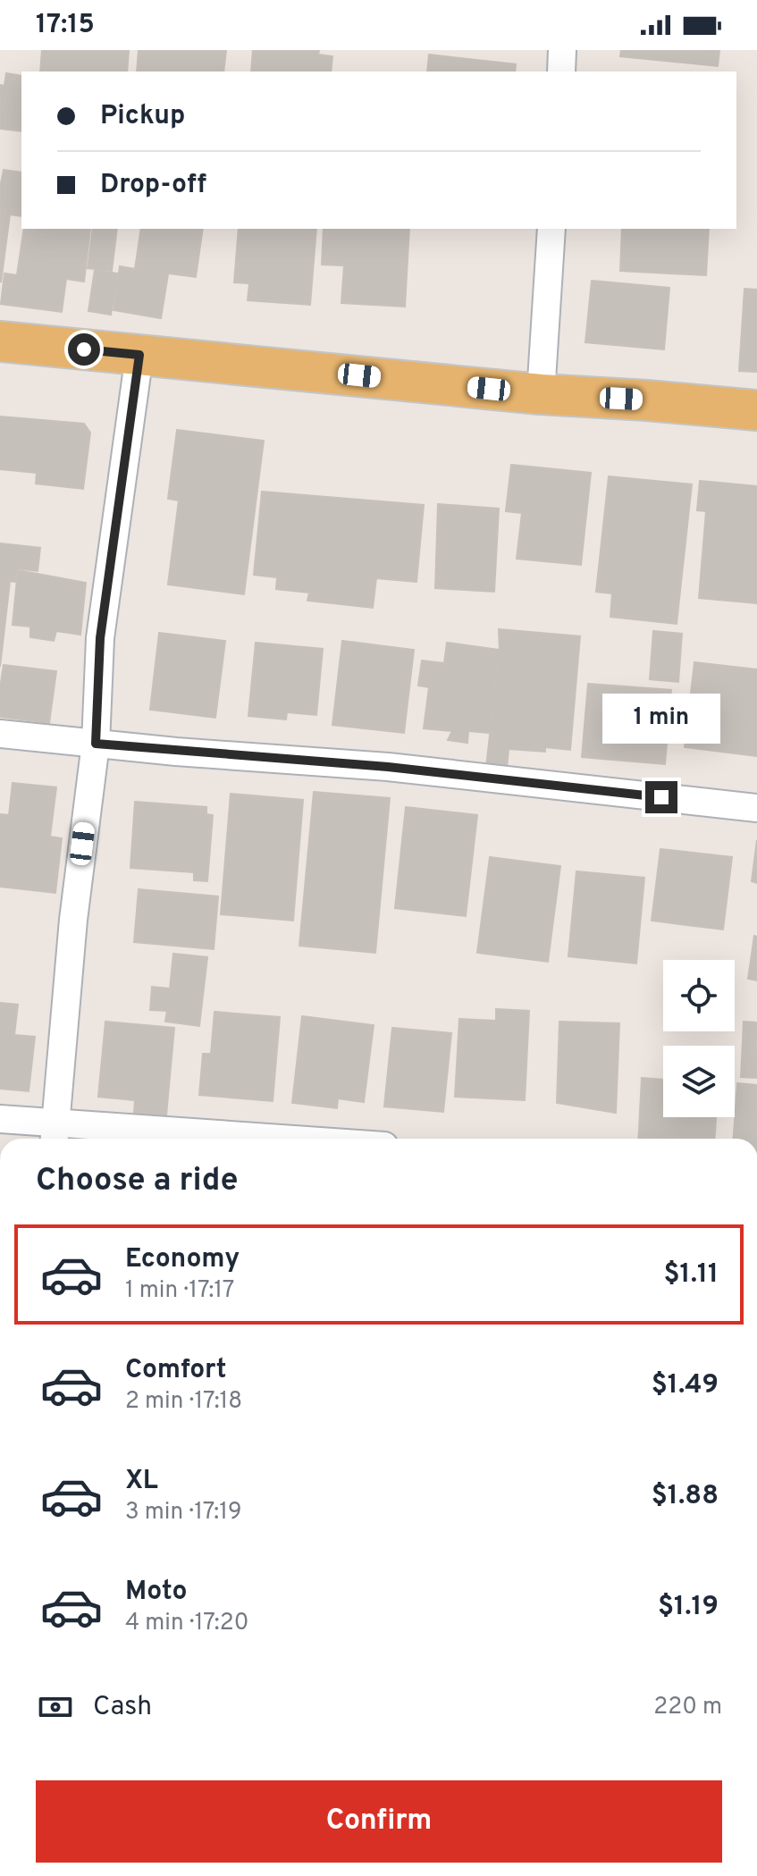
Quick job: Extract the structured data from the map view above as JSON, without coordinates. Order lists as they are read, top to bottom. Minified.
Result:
{"page":{"status":"17:15","banner":["Pickup","Drop-off"],"bubble":"1 min","heading":"Choose a ride","list":[{"name":"Economy","note":"1 min · 17:17","value":"$1.11"},{"name":"Comfort","note":"2 min · 17:18","value":"$1.49"},{"name":"XL","note":"3 min · 17:19","value":"$1.88"},{"name":"Moto","note":"4 min · 17:20","value":"$1.19"}],"pay":["Cash","220 m"],"buttons":"Confirm"}}
